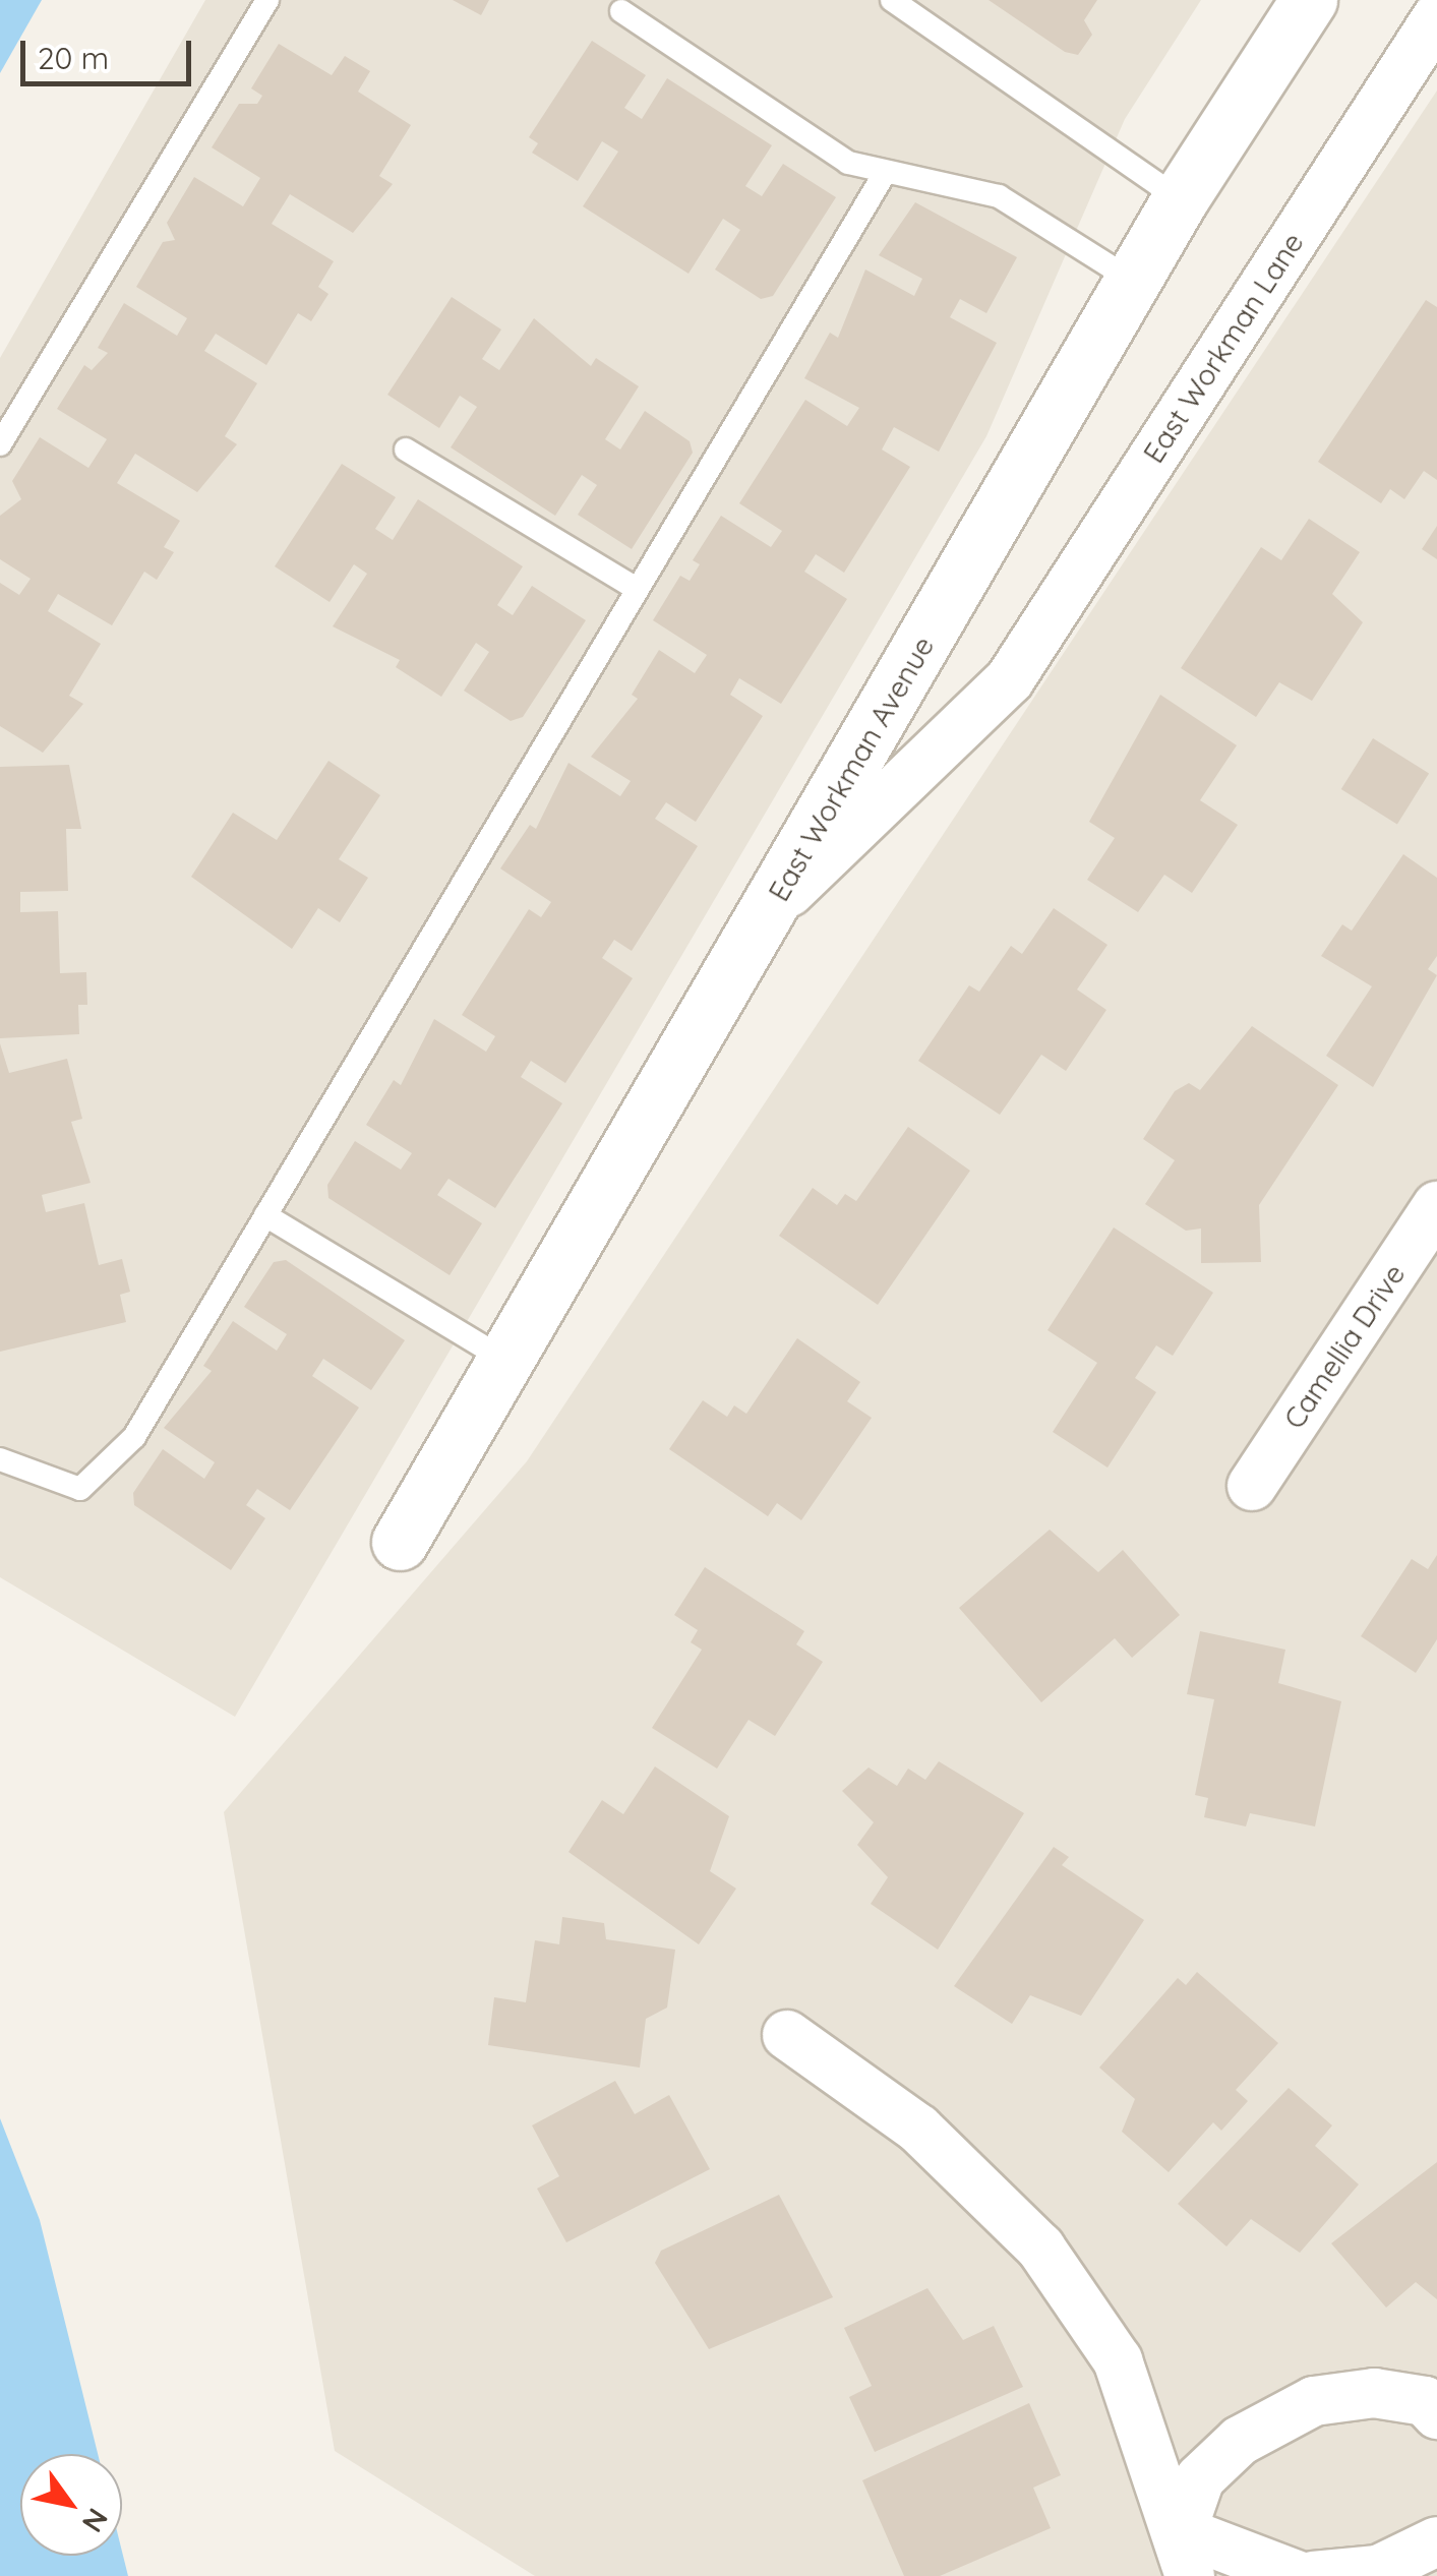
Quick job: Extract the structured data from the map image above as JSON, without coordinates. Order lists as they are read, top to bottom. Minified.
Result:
{"streets":{"street":["East Workman Lane","East Workman Avenue","Camellia Drive"]},"crossings":[["East Workman Lane","East Workman Avenue"]],"scale_bar":"20 m","north":"bottom right"}
